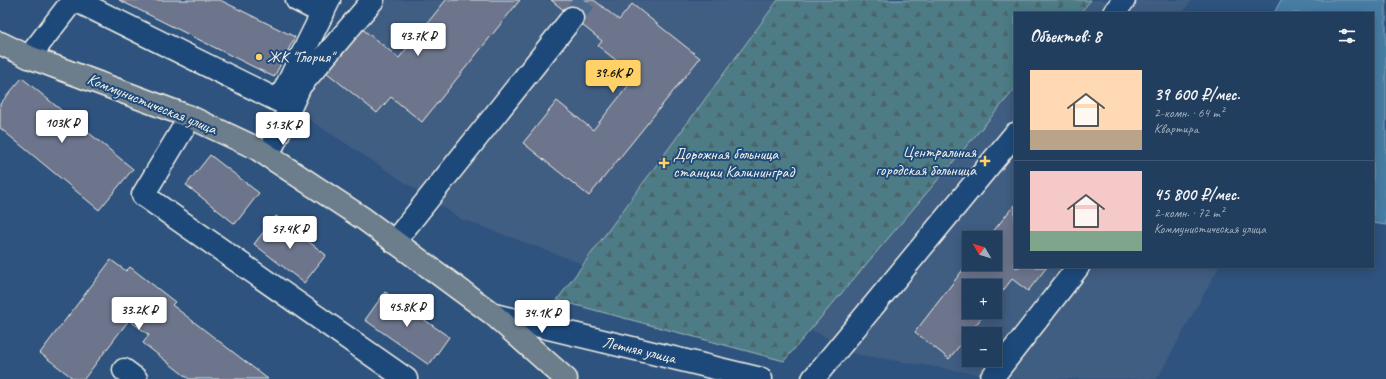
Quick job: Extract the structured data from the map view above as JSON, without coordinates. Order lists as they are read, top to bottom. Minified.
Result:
{"streets":{"main road":["Коммунистическая улица"],"street":["Летняя улица"]},"crossings":[["Коммунистическая улица","Летняя улица"]],"places":{"other":["ЖК \"Глория\""],"health":["Центральная городская больница","Дорожная больница станции Калининград"]},"north":"top left","page":{"heading":"Объектов: 8","price":["43.7K ₽","39.6K ₽","103K ₽","51.3K ₽","57.4K ₽","45.8K ₽","33.2K ₽","34.1K ₽"],"list":[{"name":"39 600 ₽/мес.","note":"2-комн. · 64 m² · Квартира"},{"name":"45 800 ₽/мес.","note":"2-комн. · 72 m² · Коммунистическая улица"}],"map_buttons":["+","−"]}}
